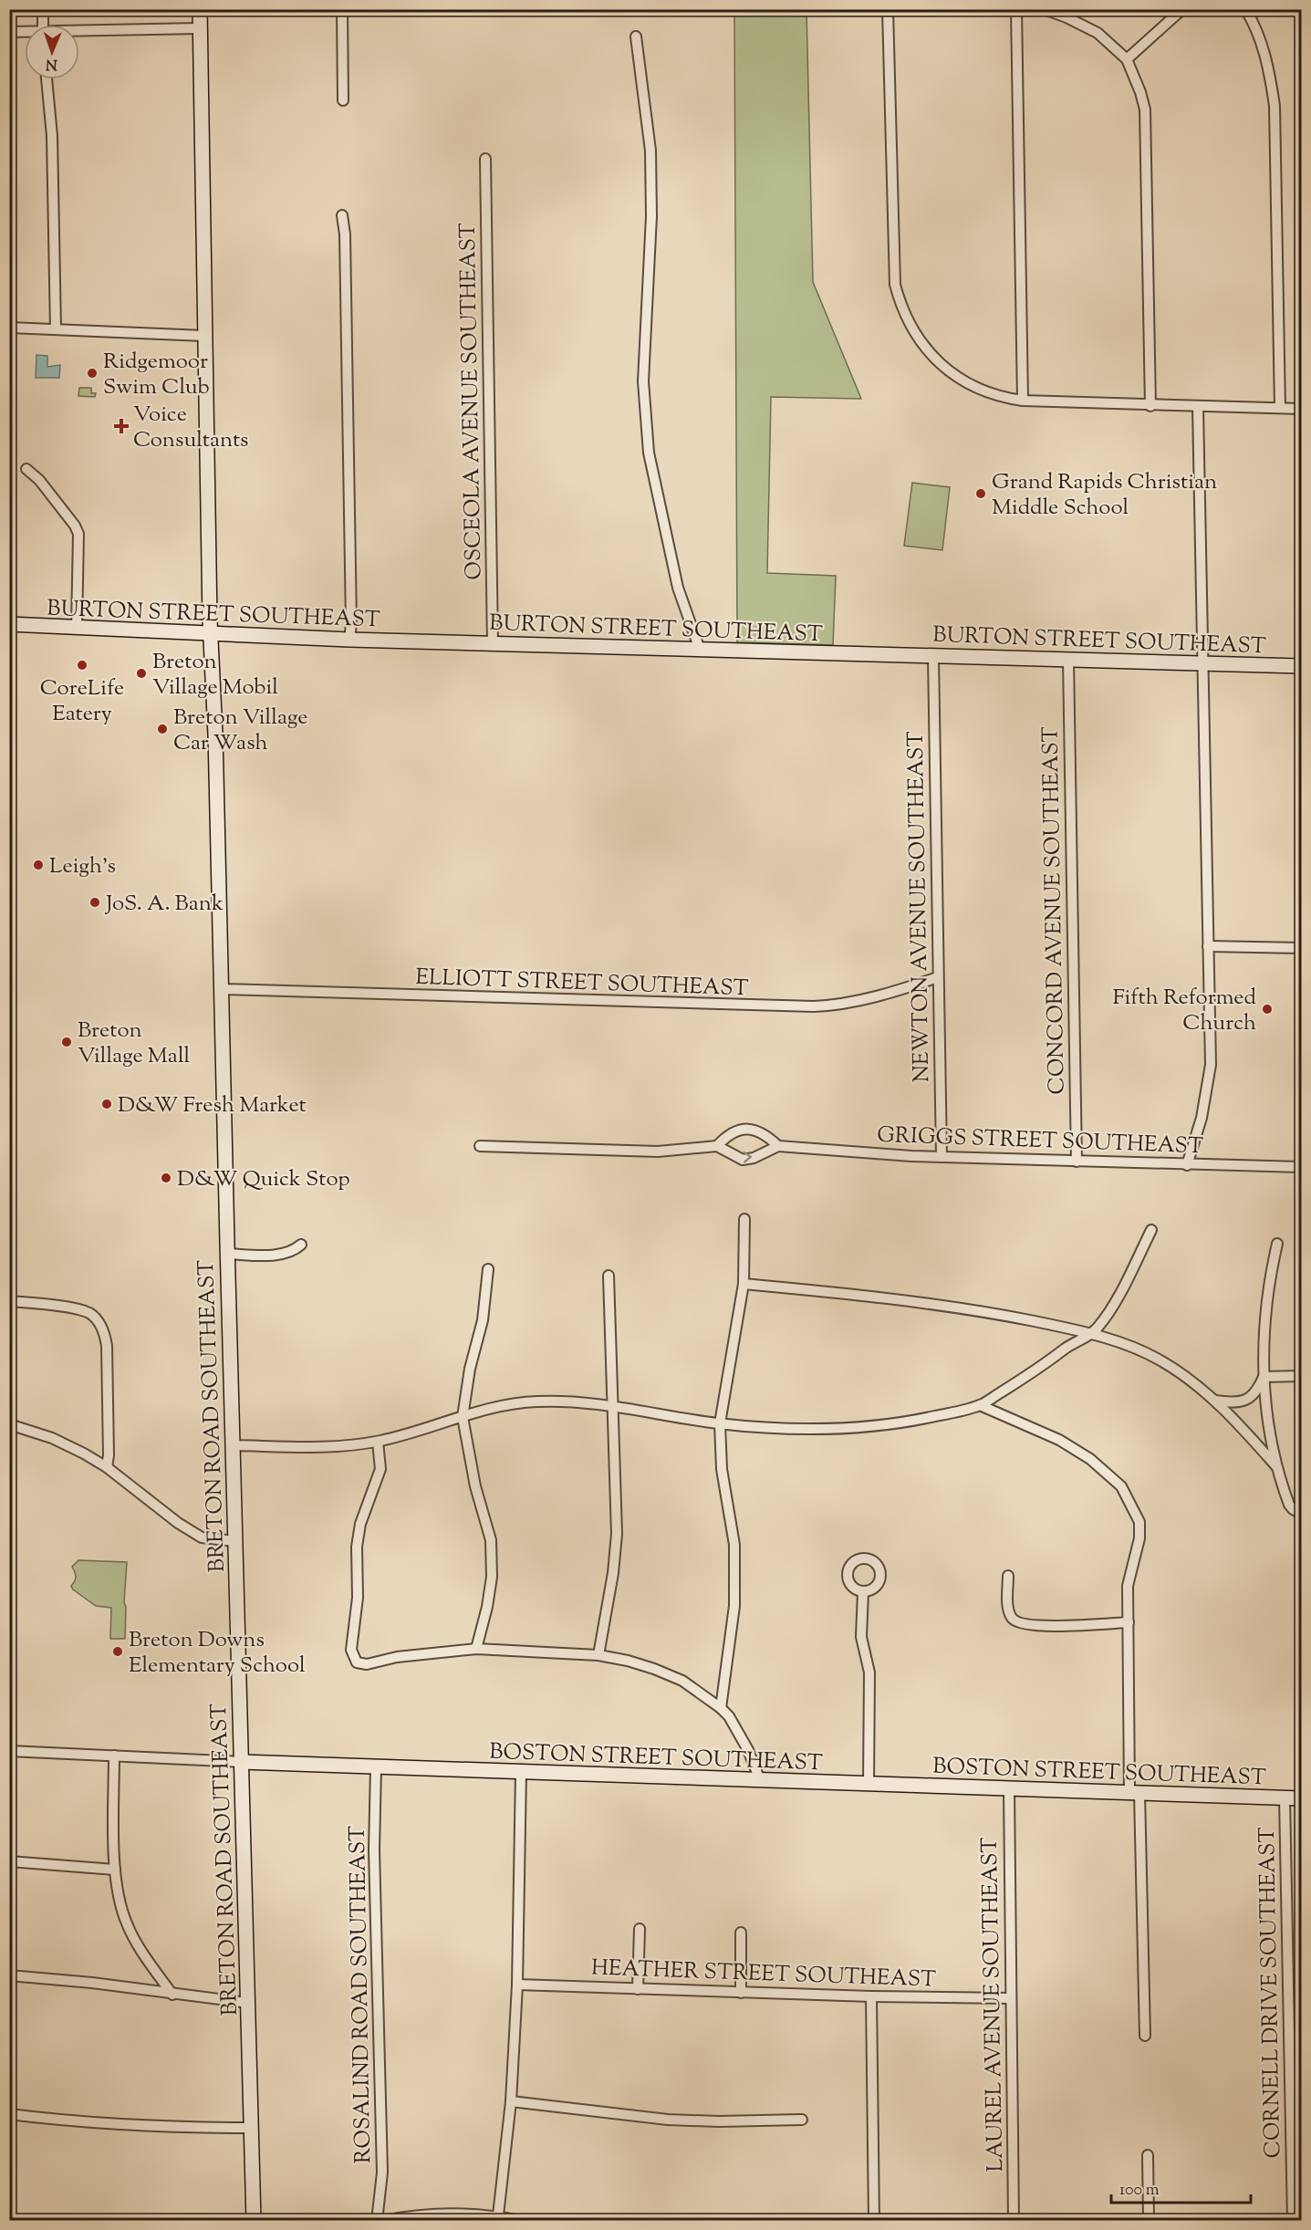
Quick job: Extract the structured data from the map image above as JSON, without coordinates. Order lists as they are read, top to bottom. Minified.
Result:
{"streets":{"main road":["BURTON STREET SOUTHEAST","BRETON ROAD SOUTHEAST","BOSTON STREET SOUTHEAST"],"street":["OSCEOLA AVENUE SOUTHEAST","NEWTON AVENUE SOUTHEAST","CONCORD AVENUE SOUTHEAST","ELLIOTT STREET SOUTHEAST","GRIGGS STREET SOUTHEAST","HEATHER STREET SOUTHEAST","CORNELL DRIVE SOUTHEAST","ROSALIND ROAD SOUTHEAST","LAUREL AVENUE SOUTHEAST"]},"crossings":[["OSCEOLA AVENUE SOUTHEAST","BURTON STREET SOUTHEAST"],["BURTON STREET SOUTHEAST","NEWTON AVENUE SOUTHEAST"],["BURTON STREET SOUTHEAST","CONCORD AVENUE SOUTHEAST"],["BURTON STREET SOUTHEAST","BRETON ROAD SOUTHEAST"],["NEWTON AVENUE SOUTHEAST","ELLIOTT STREET SOUTHEAST"],["NEWTON AVENUE SOUTHEAST","GRIGGS STREET SOUTHEAST"],["CONCORD AVENUE SOUTHEAST","GRIGGS STREET SOUTHEAST"],["ELLIOTT STREET SOUTHEAST","BRETON ROAD SOUTHEAST"],["BRETON ROAD SOUTHEAST","BOSTON STREET SOUTHEAST"],["BOSTON STREET SOUTHEAST","CORNELL DRIVE SOUTHEAST"],["BOSTON STREET SOUTHEAST","ROSALIND ROAD SOUTHEAST"],["BOSTON STREET SOUTHEAST","LAUREL AVENUE SOUTHEAST"],["HEATHER STREET SOUTHEAST","LAUREL AVENUE SOUTHEAST"]],"places":{"other":["Ridgemoor Swim Club","Grand Rapids Christian Middle School","CoreLife Eatery","Breton Village Mobil","Breton Village Car Wash","Leigh's","JoS. A. Bank","Fifth Reformed Church","Breton Village Mall","D&W Fresh Market","D&W Quick Stop","Breton Downs Elementary School"],"health":["Voice Consultants"]},"scale_bar":"100 m","north":"bottom"}
